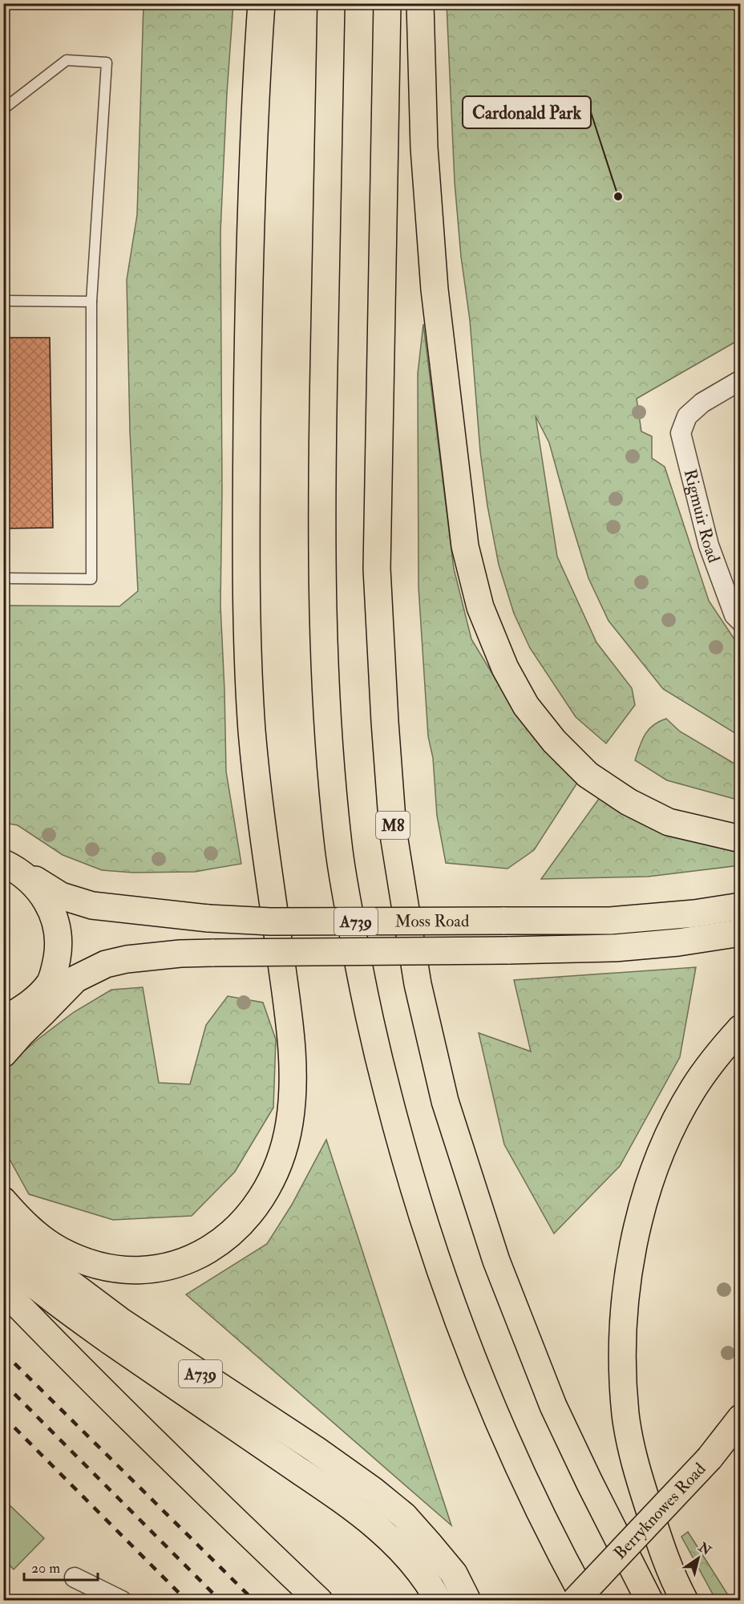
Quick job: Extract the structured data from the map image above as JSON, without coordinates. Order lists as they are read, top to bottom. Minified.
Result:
{"streets":{"main road":["M8","A739","Moss Road","Berryknowes Road"],"street":["Rigmuir Road"]},"places":["Cardonald Park"],"scale_bar":"20 m","north":"top right"}
